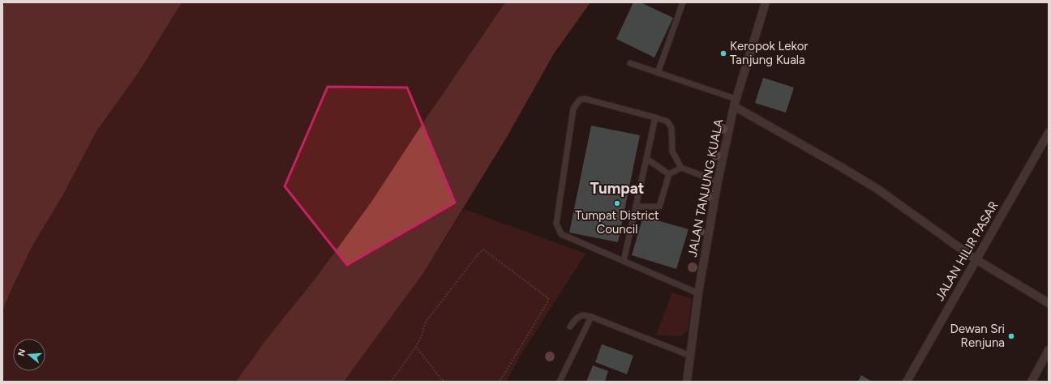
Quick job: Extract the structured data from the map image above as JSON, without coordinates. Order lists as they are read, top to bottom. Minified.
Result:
{"streets":{"street":["JALAN TANJUNG KUALA","JALAN HILIR PASAR"]},"districts":["Tumpat"],"places":["Keropok Lekor Tanjung Kuala","Tumpat District Council","Dewan Sri Renjuna"],"north":"left"}
